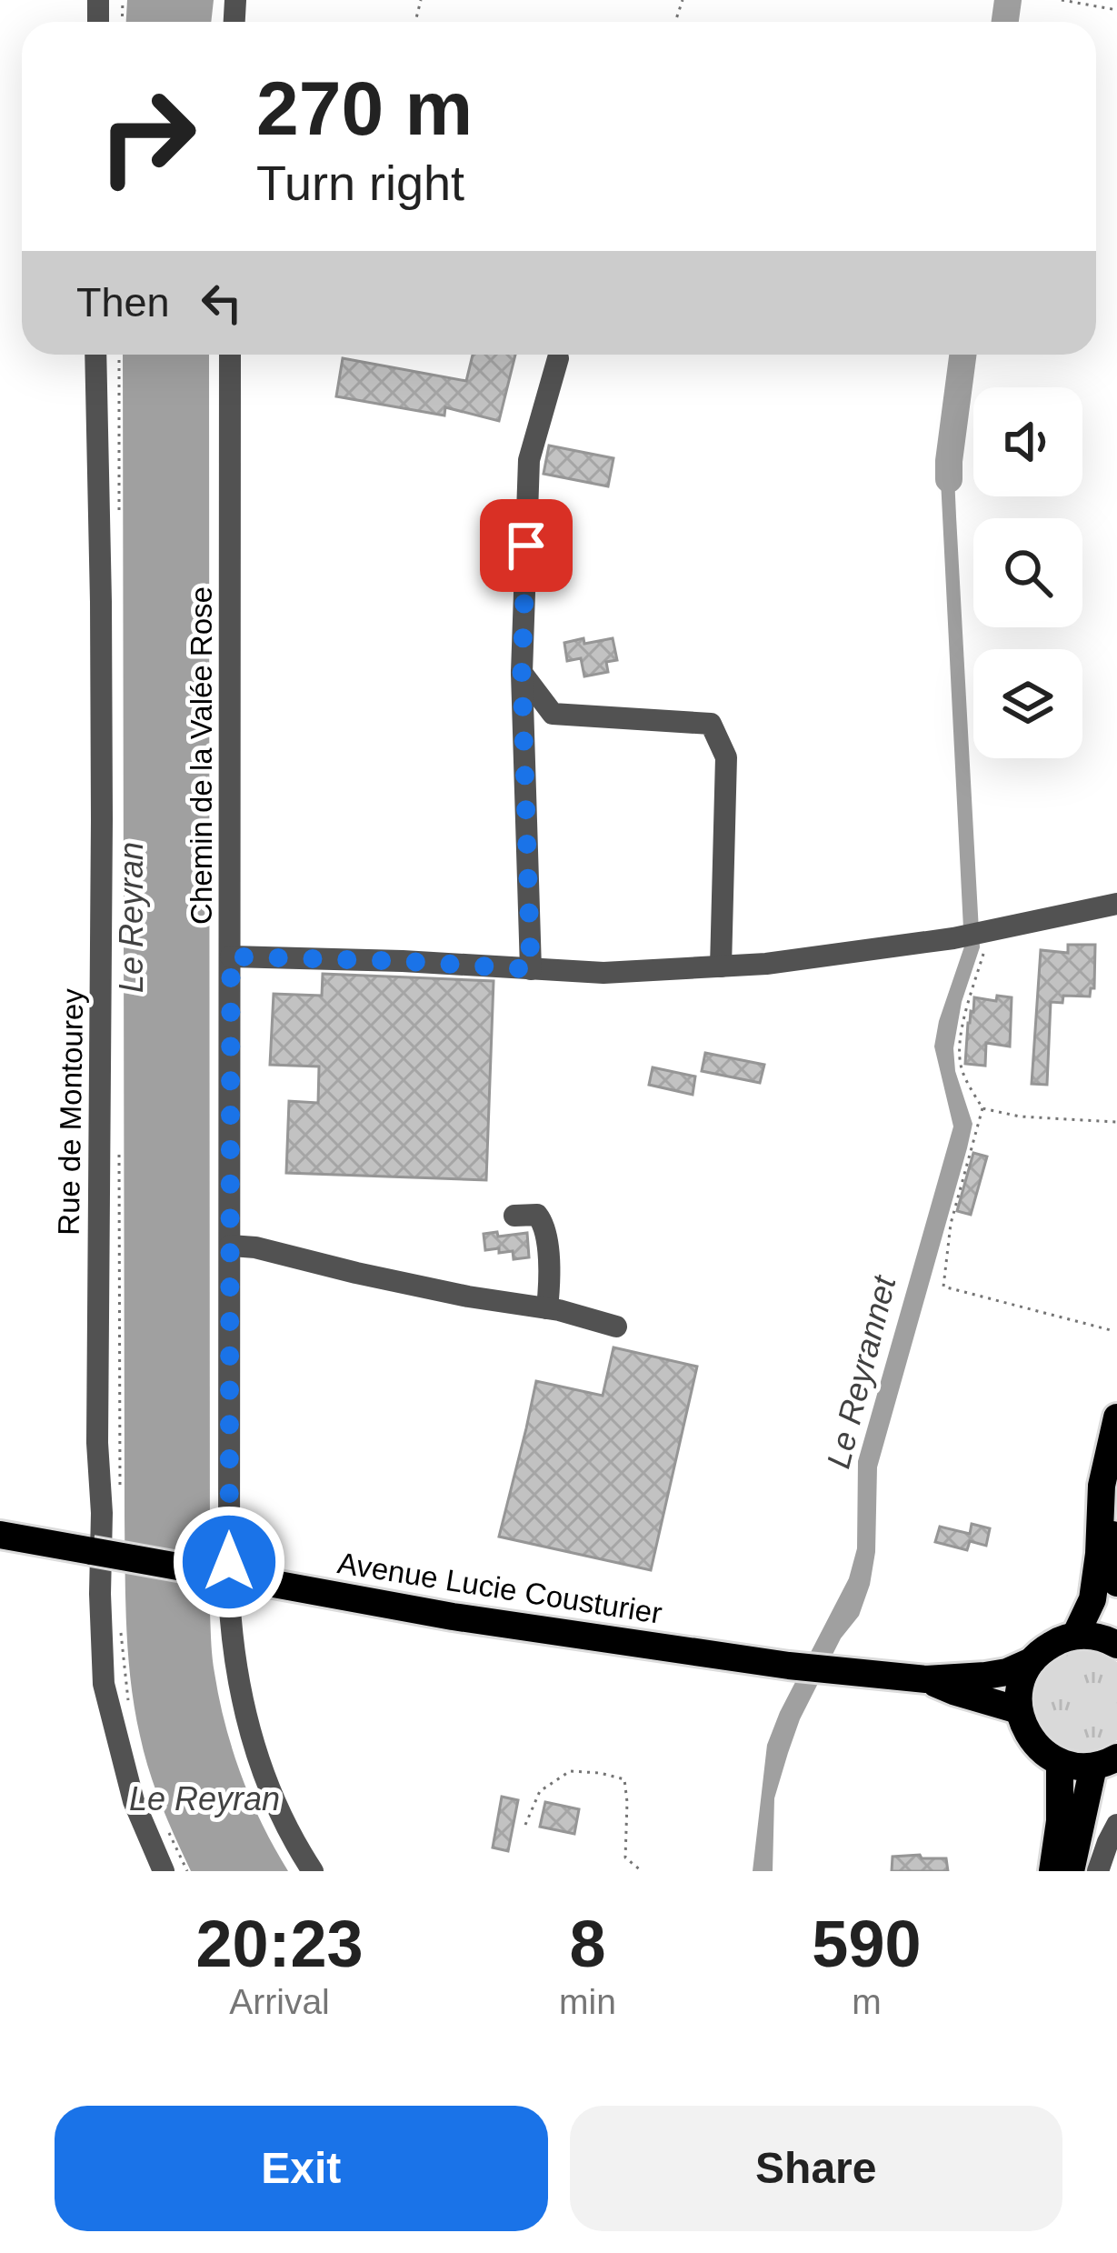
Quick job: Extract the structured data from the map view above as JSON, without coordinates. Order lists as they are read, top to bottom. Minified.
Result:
{"streets":{"main road":["Avenue Lucie Cousturier"],"street":["Chemin de la Valée Rose","Rue de Montourey"]},"water":["Le Reyran","Le Reyrannet"],"page":{"turn":["270 m","Turn right"],"then":"Then","eta":["20:23","Arrival","8","min","590","m"],"buttons":["Exit","Share"]}}
